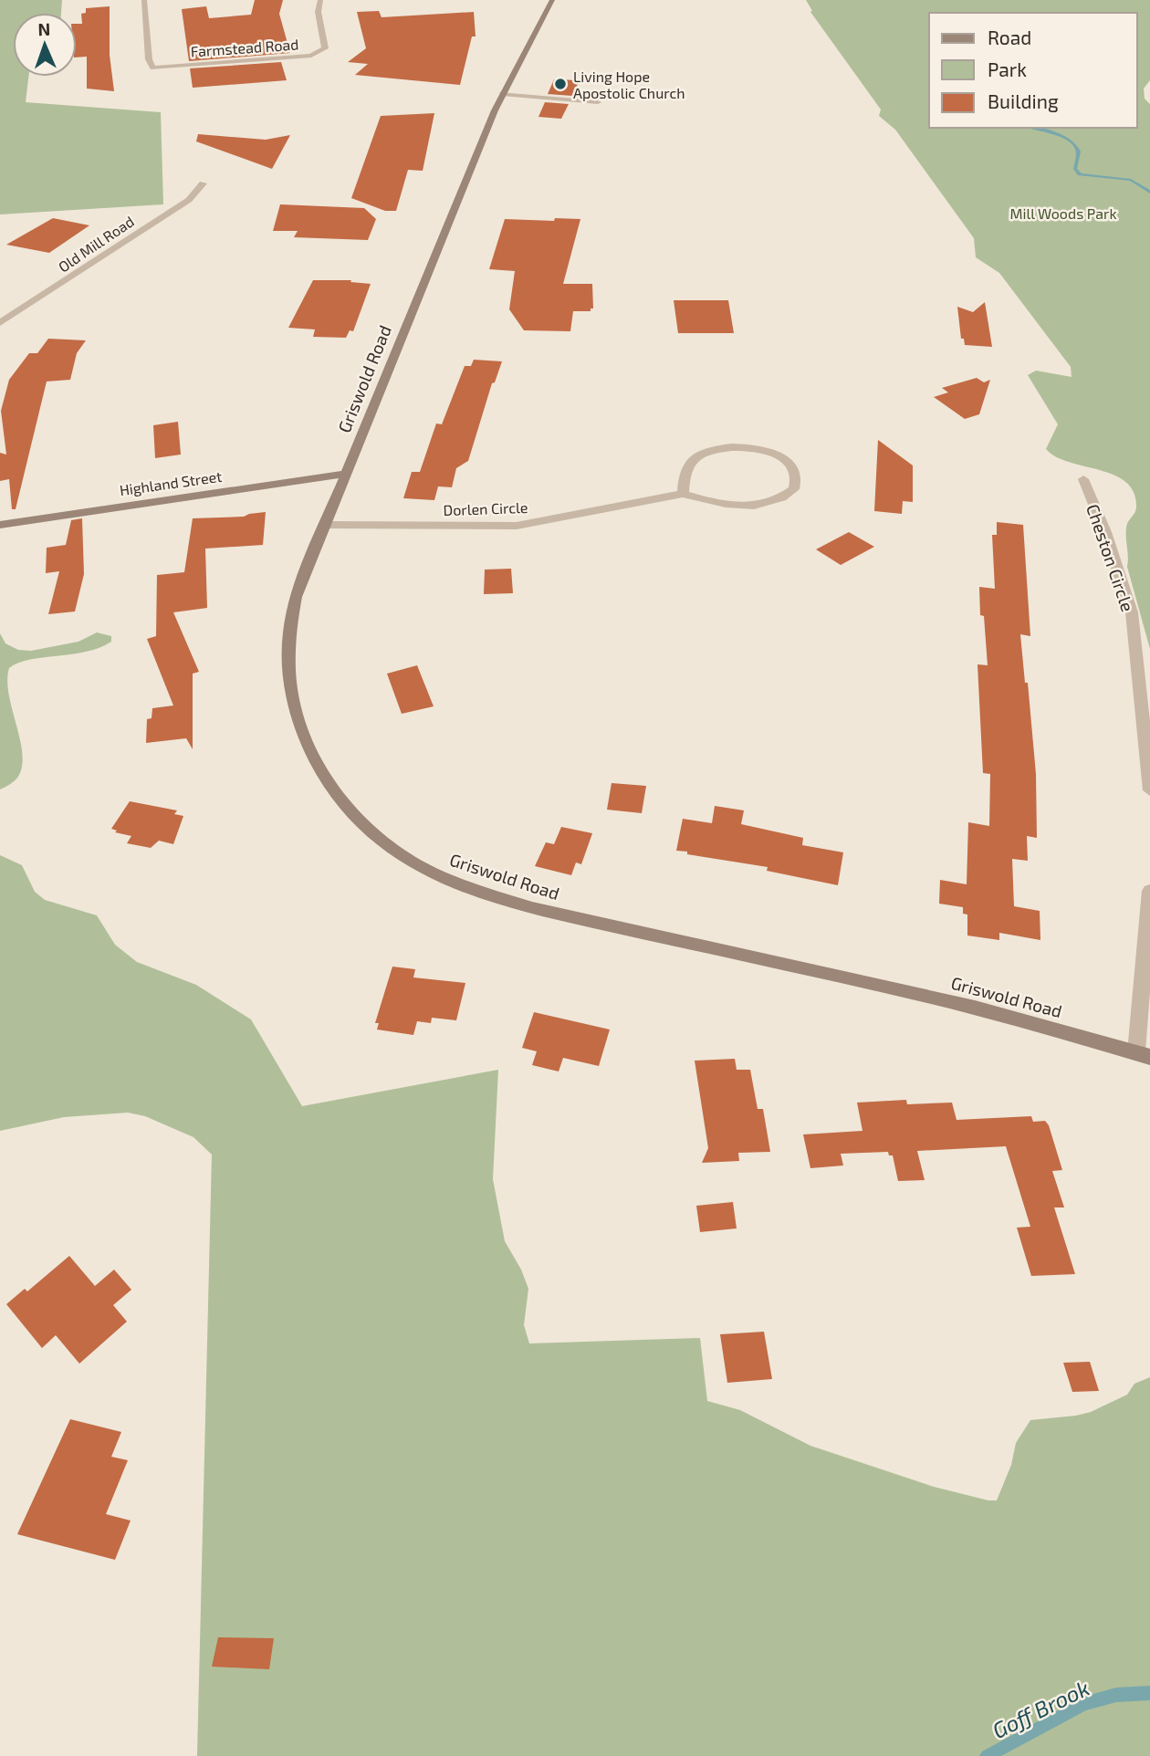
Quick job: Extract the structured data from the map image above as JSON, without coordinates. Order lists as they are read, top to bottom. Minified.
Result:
{"streets":{"street":["Farmstead Road","Old Mill Road","Griswold Road","Highland Street","Dorlen Circle","Cheston Circle"]},"crossings":[["Griswold Road","Highland Street"],["Griswold Road","Dorlen Circle"]],"water":["Goff Brook"],"parks":["Mill Woods Park"],"places":["Living Hope Apostolic Church"],"legend":["Road","Park","Building"],"north":"top"}
